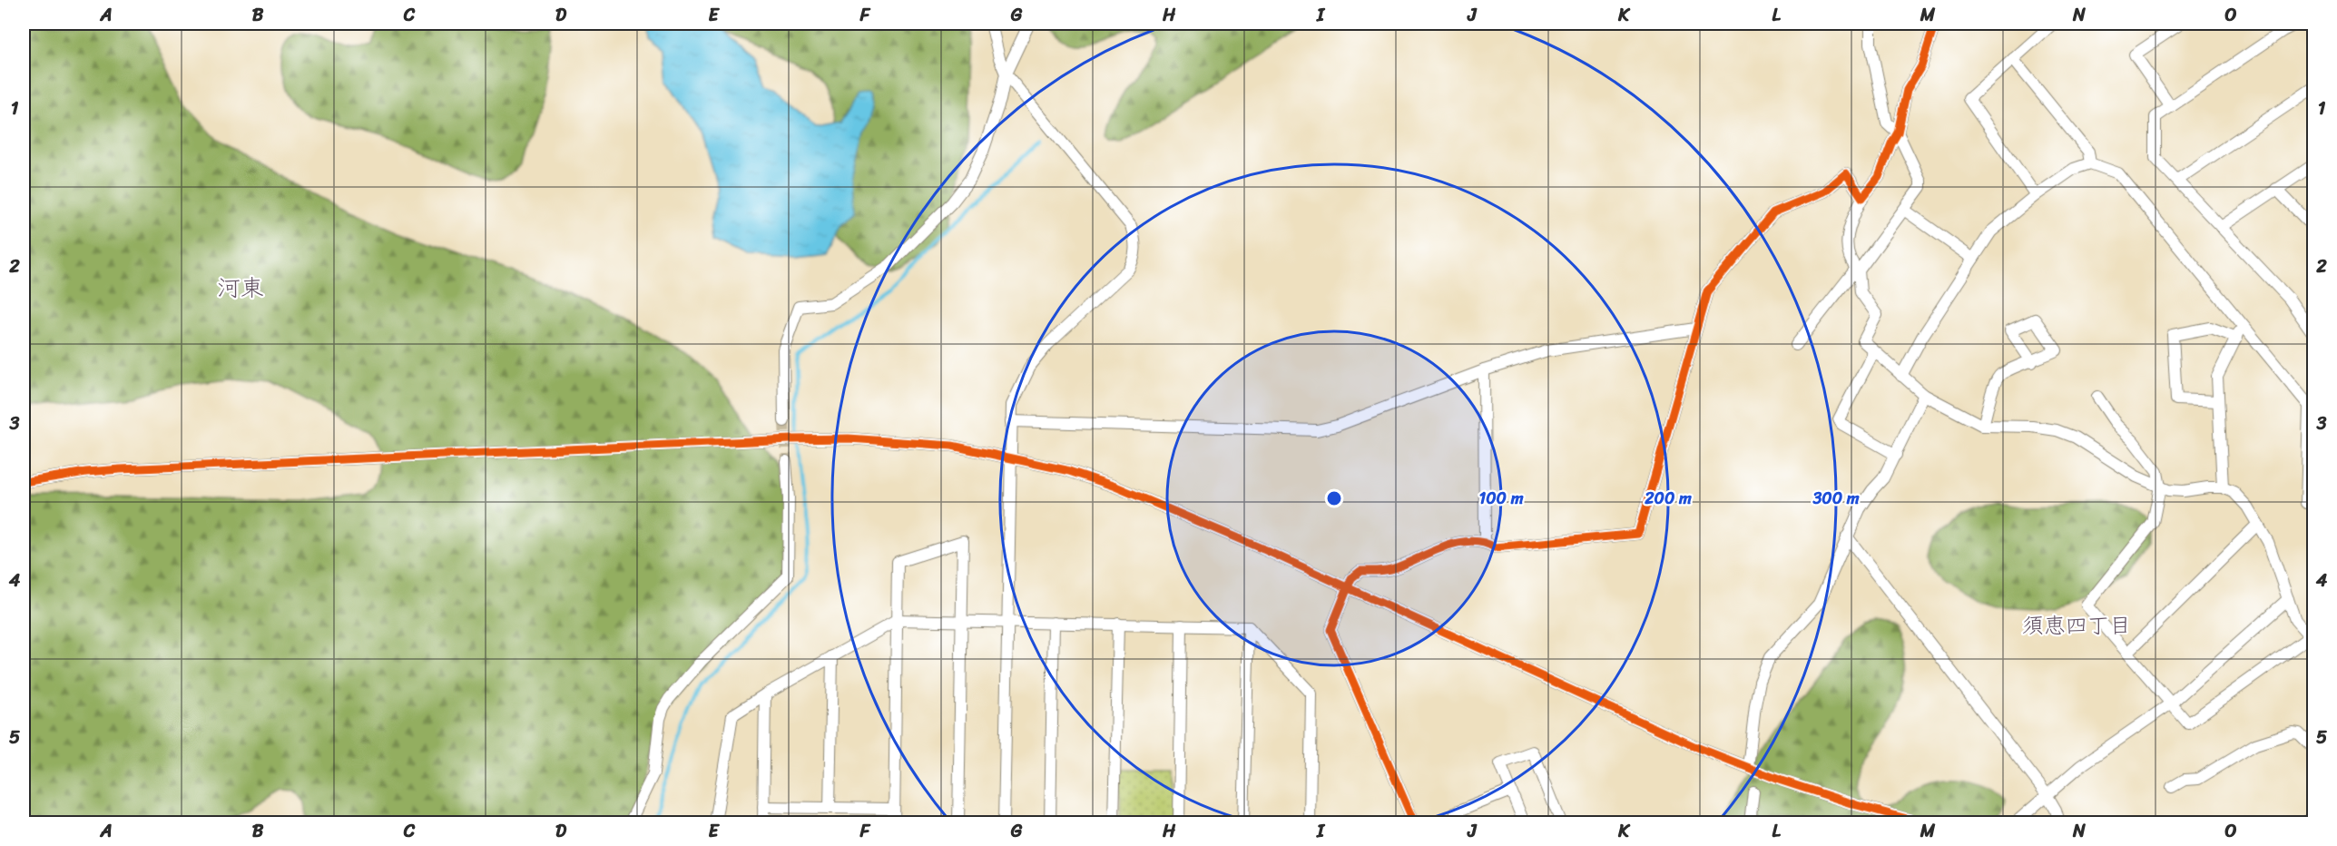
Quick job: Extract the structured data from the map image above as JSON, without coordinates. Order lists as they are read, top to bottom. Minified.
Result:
{"districts":["河東","須恵四丁目"],"grid":{"columns":["A","B","C","D","E","F","G","H","I","J","K","L","M","N","O"],"rows":["1","2","3","4","5"]},"rings":["100 m","200 m","300 m"]}
